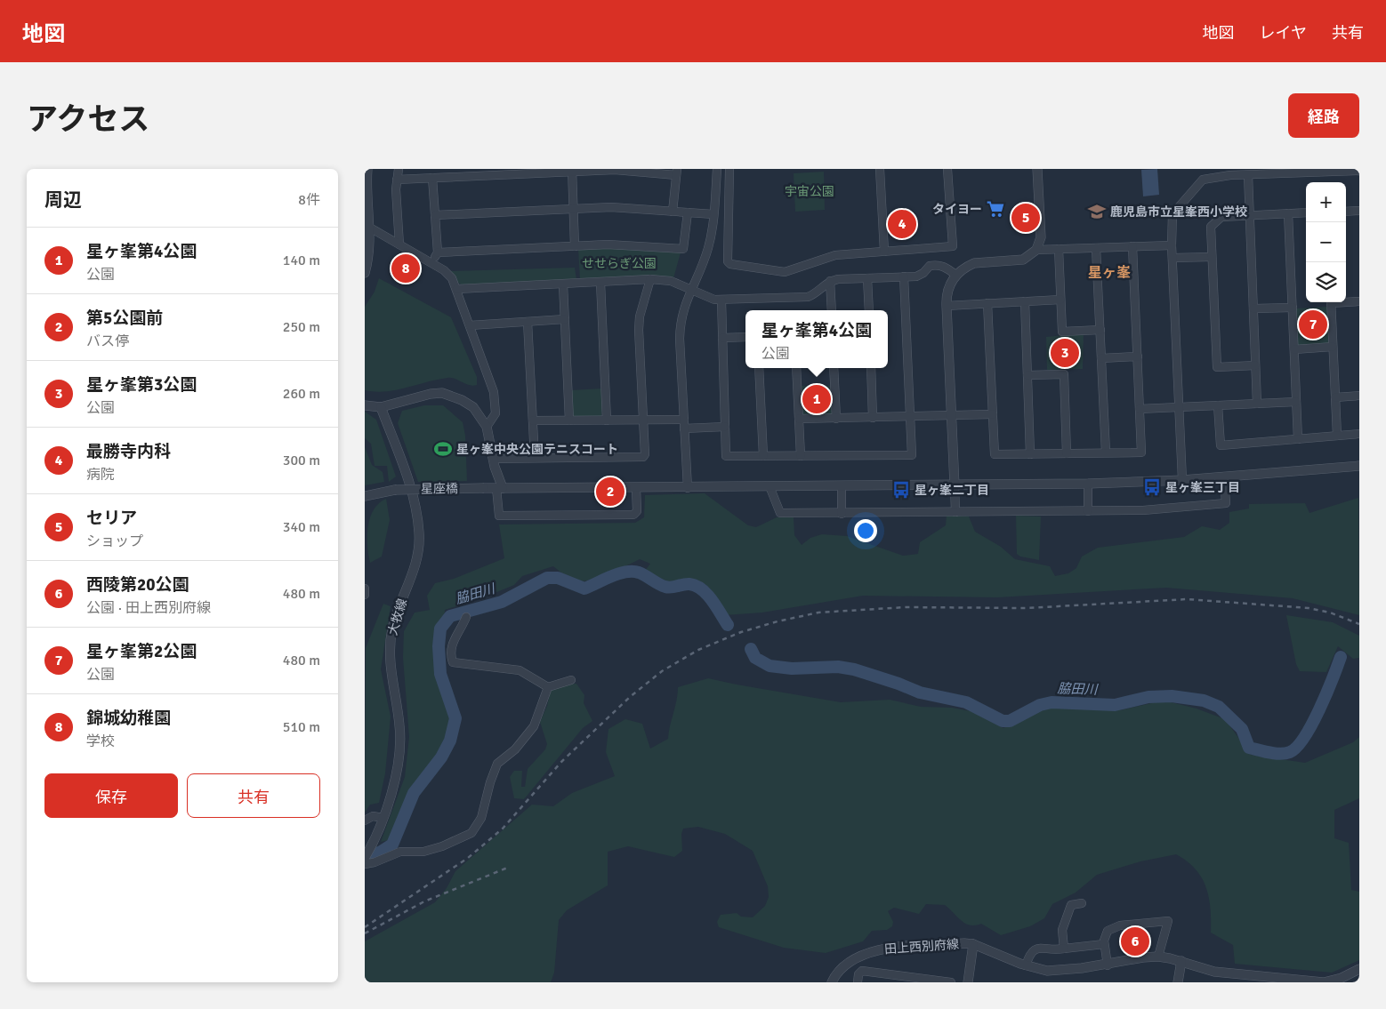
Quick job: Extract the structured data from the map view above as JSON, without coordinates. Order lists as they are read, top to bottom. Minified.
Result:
{"streets":{"street":["星座橋","大牧線","田上西別府線"]},"districts":["星ヶ峯"],"water":["脇田川"],"parks":["宇宙公園","せせらぎ公園"],"places":{"supermarket":["タイヨー"],"school or university":["鹿児島市立星峯西小学校"],"sports":["星ヶ峯中央公園テニスコート"],"bus stop":["星ヶ峯三丁目","星ヶ峯二丁目"]},"page":{"header":"地図","nav":["地図","レイヤ","共有"],"title":"アクセス","buttons":["経路",["保存","共有"]],"heading":["周辺","8件"],"map_buttons":["+","−"],"pins":["5","4","8","7","3","1","2","6"],"list":[{"mark":"1","name":"星ヶ峯第4公園","note":"公園","value":"140 m"},{"mark":"2","name":"第5公園前","note":"バス停","value":"250 m"},{"mark":"3","name":"星ヶ峯第3公園","note":"公園","value":"260 m"},{"mark":"4","name":"最勝寺内科","note":"病院","value":"300 m"},{"mark":"5","name":"セリア","note":"ショップ","value":"340 m"},{"mark":"6","name":"西陵第20公園","note":"公園 · 田上西別府線","value":"480 m"},{"mark":"7","name":"星ヶ峯第2公園","note":"公園","value":"480 m"},{"mark":"8","name":"錦城幼稚園","note":"学校","value":"510 m"}],"popup":["星ヶ峯第4公園","公園"]}}
